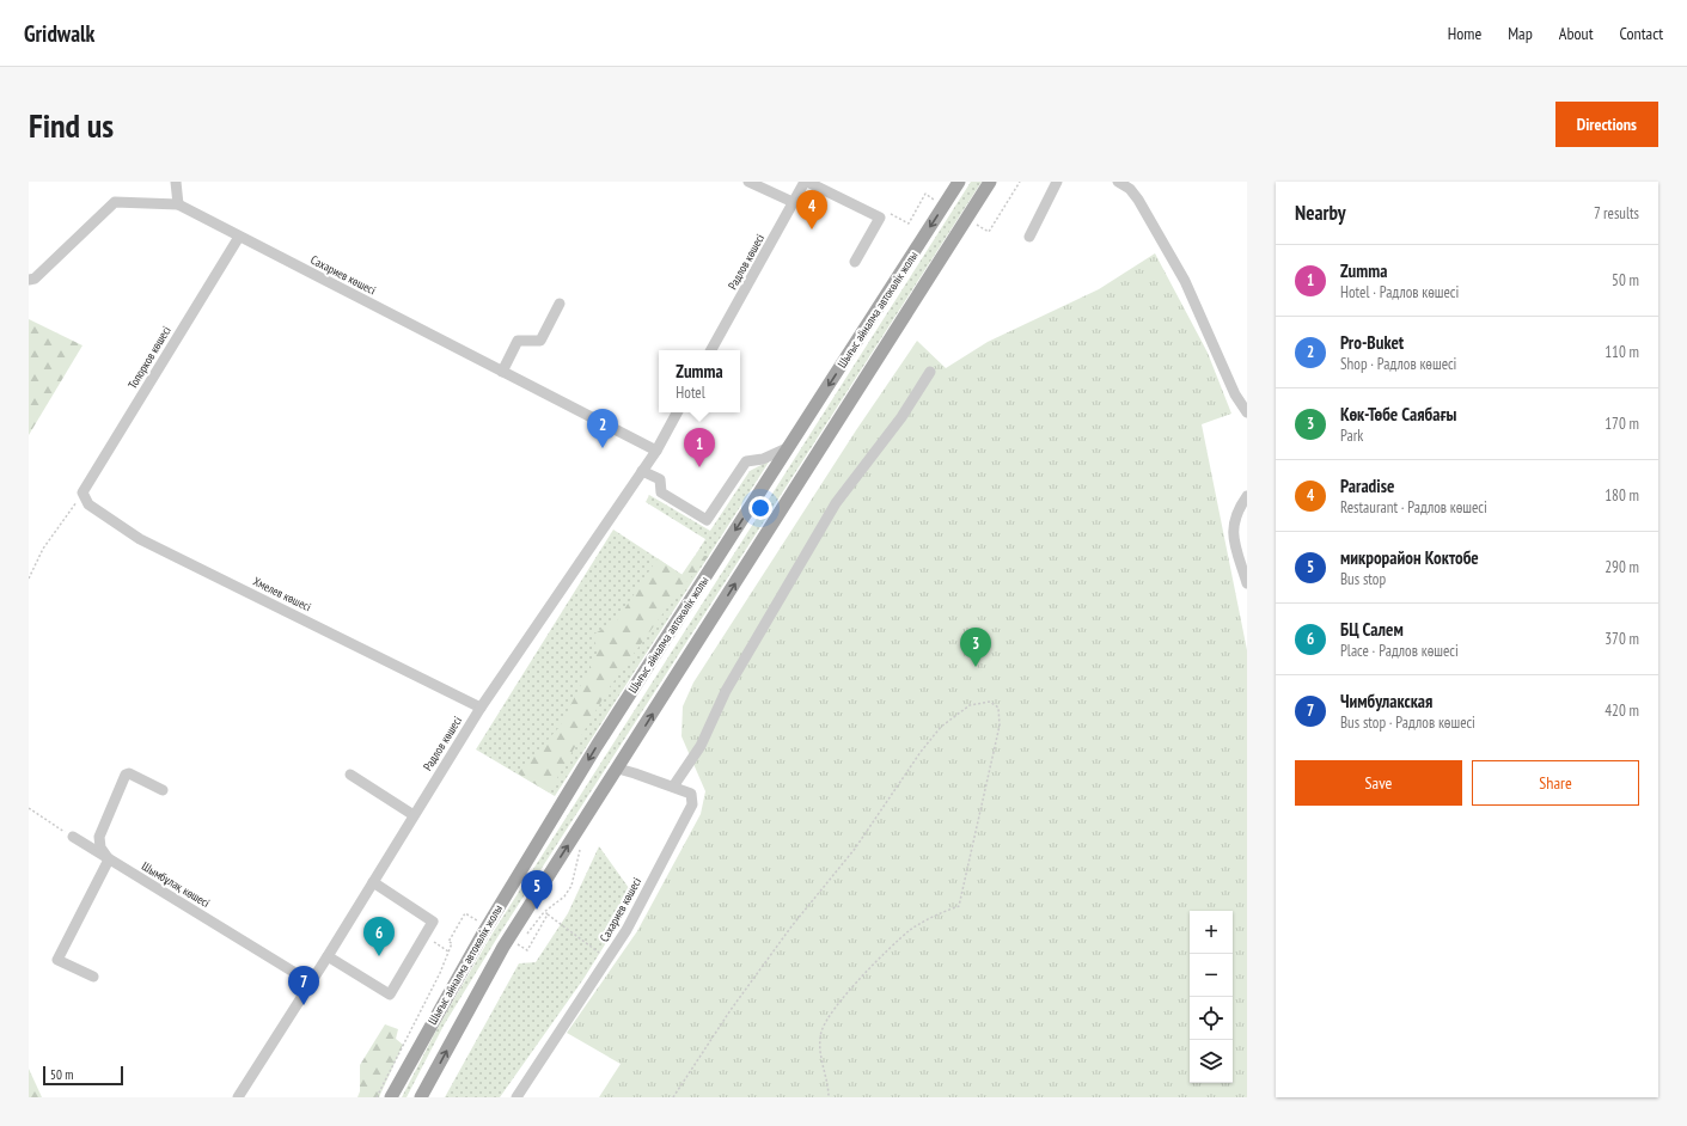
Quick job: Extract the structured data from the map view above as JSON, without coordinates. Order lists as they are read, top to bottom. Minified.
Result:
{"streets":{"main road":["Шығыс айналма автокөлік жолы"],"street":["Радлов көшесі","Сахариев көшесі","Топорков көшесі","Хмелев көшесі","Шымбұлақ көшесі"]},"crossings":[["Радлов көшесі","Сахариев көшесі"],["Радлов көшесі","Хмелев көшесі"],["Радлов көшесі","Шымбұлақ көшесі"],["Сахариев көшесі","Топорков көшесі"],["Топорков көшесі","Хмелев көшесі"]],"scale_bar":"50 m","page":{"header":"Gridwalk","nav":["Home","Map","About","Contact"],"buttons":["Directions",["Save","Share"]],"title":"Find us","heading":["Nearby","7 results"],"pins":["4","2","1","3","5","6","7"],"list":[{"mark":"1","name":"Zumma","note":"Hotel · Радлов көшесі","value":"50 m"},{"mark":"2","name":"Pro-Buket","note":"Shop · Радлов көшесі","value":"110 m"},{"mark":"3","name":"Көк-Төбе Саябағы","note":"Park","value":"170 m"},{"mark":"4","name":"Paradise","note":"Restaurant · Радлов көшесі","value":"180 m"},{"mark":"5","name":"микрорайон Коктобе","note":"Bus stop","value":"290 m"},{"mark":"6","name":"БЦ Салем","note":"Place · Радлов көшесі","value":"370 m"},{"mark":"7","name":"Чимбулакская","note":"Bus stop · Радлов көшесі","value":"420 m"}],"popup":["Zumma","Hotel"],"map_buttons":["+","−"],"scale":"50 m"}}
